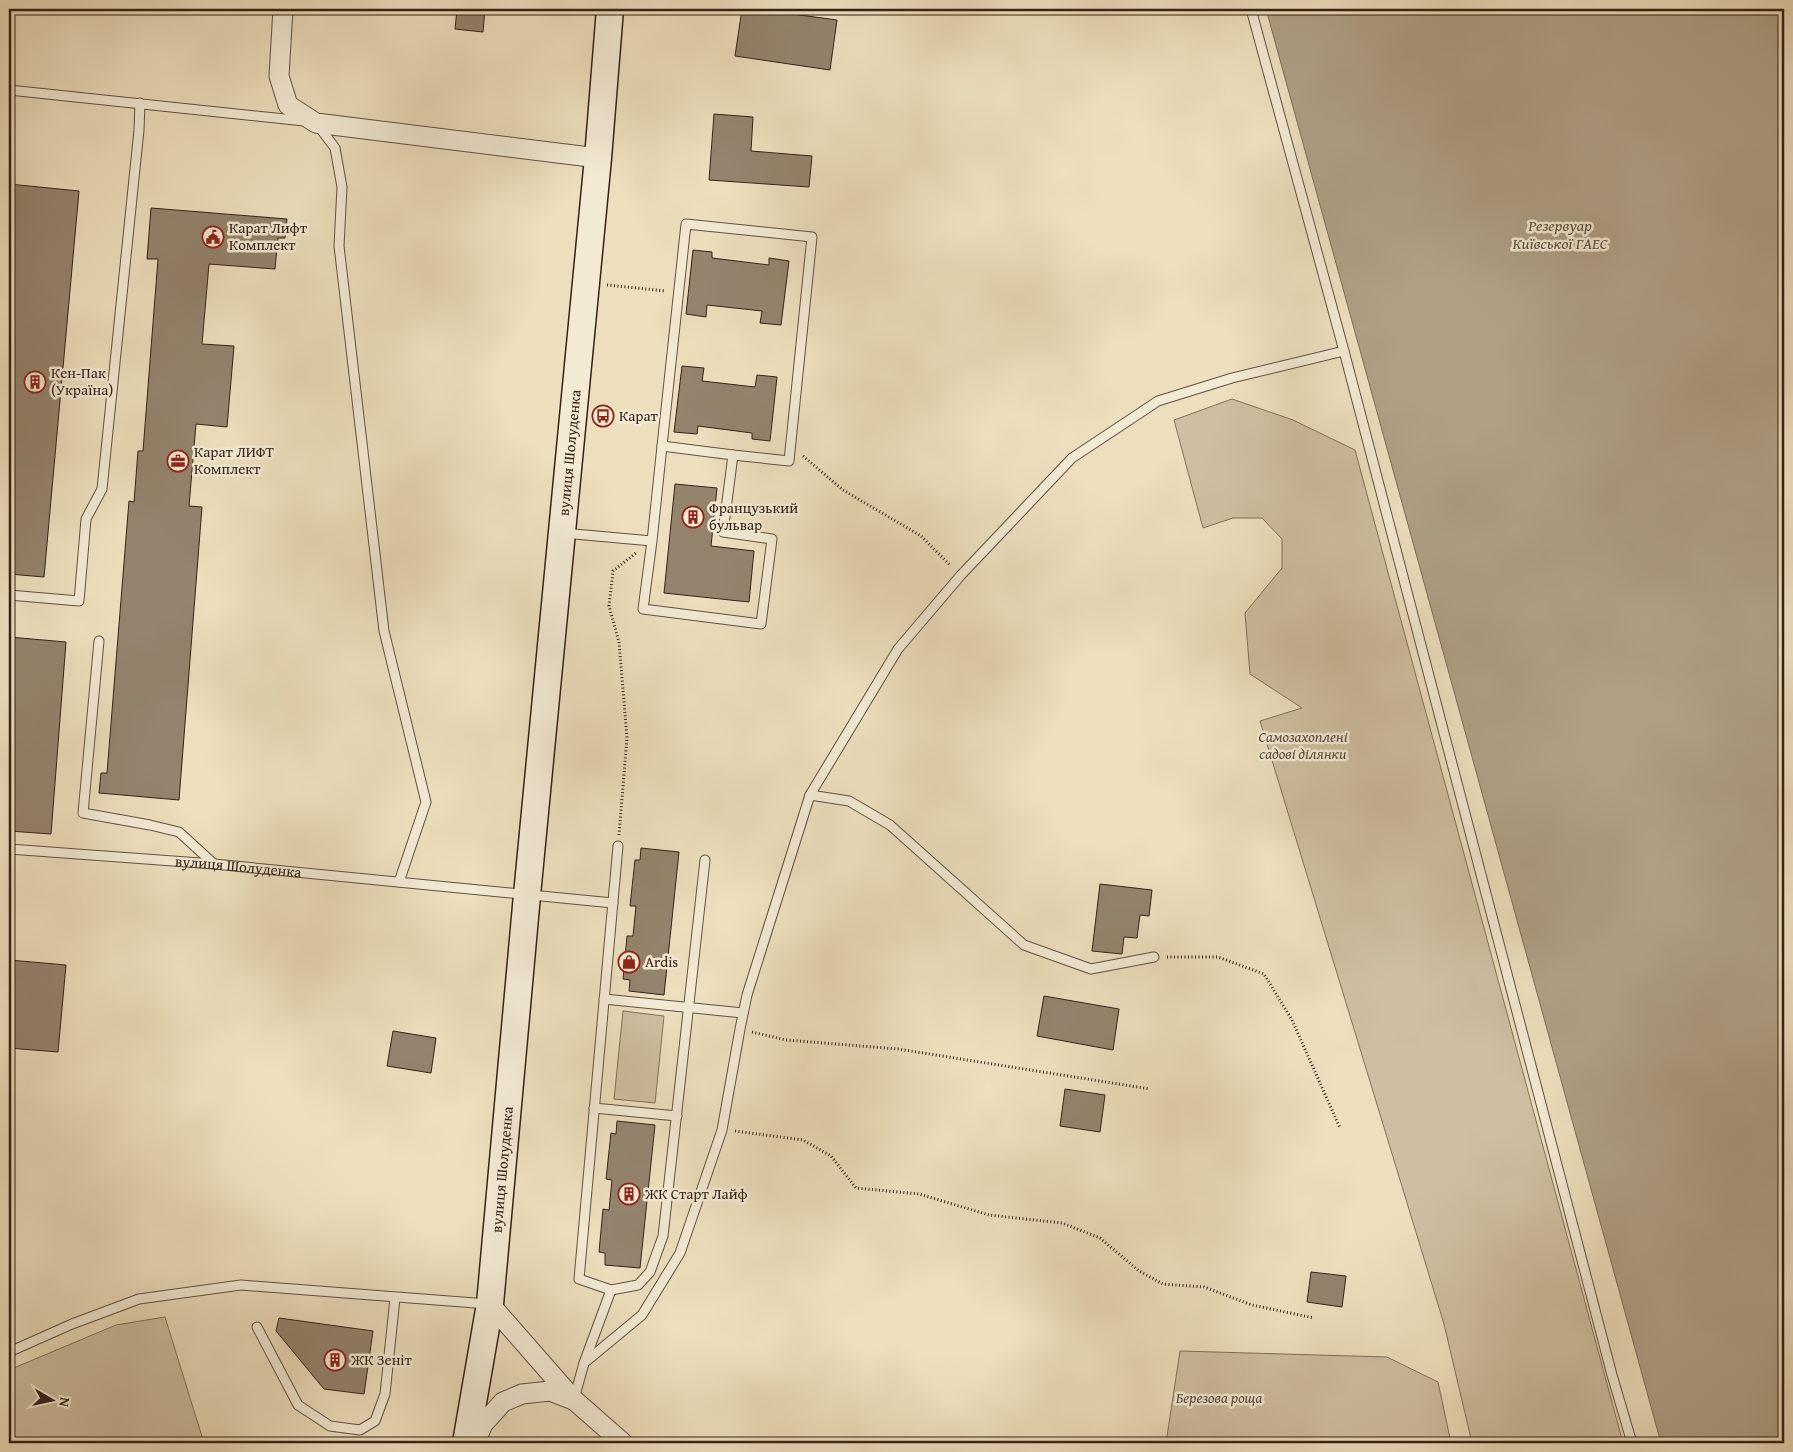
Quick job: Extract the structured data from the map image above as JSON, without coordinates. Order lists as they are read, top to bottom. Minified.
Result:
{"streets":{"main road":["вулиця Шолуденка"]},"water":["Резервуар Київської ГАЕС"],"parks":["Самозахоплені садові ділянки","Березова роща"],"places":{"public building":["Карат Лифт Комплект"],"building":["Кен-Пак (Україна)","Французький бульвар","ЖК Старт Лайф","ЖК Зеніт"],"bus stop":["Карат"],"office":["Карат ЛИФТ Комплект"],"shop":["Ardis"]},"north":"right"}
